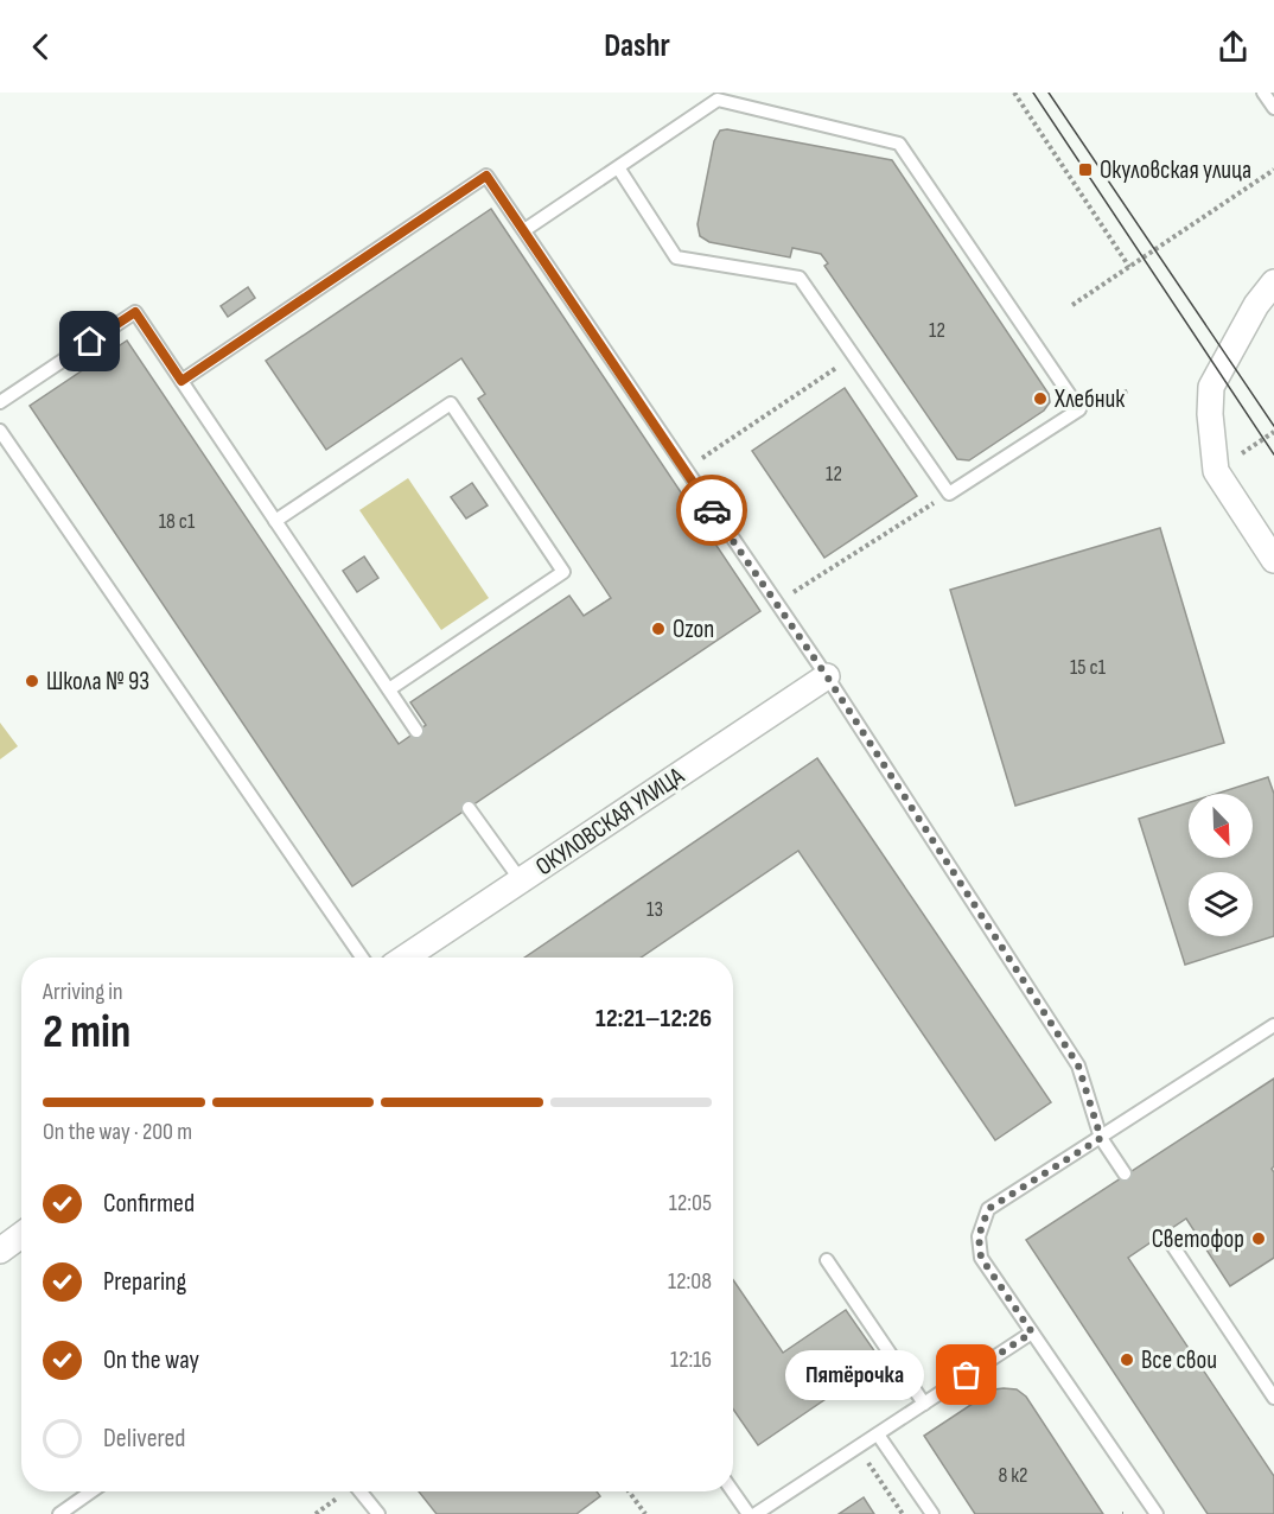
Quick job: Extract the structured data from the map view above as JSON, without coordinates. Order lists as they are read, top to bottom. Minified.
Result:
{"streets":{"street":["ОКУЛОВСКАЯ УЛИЦА"]},"places":{"transit":["Окуловская улица"],"other":["Хлебник","Ozon","Школа № 93","Светофор","Все свои","Пятёрочка"]},"house_numbers":["12","12","18 с1","15 с1","13","8 к2"],"north":"bottom right","page":{"header":"Dashr","heading":["2 min","Arriving in","12:21–12:26"],"bar":"On the way · 200 m","list":[["Confirmed","12:05"],["Preparing","12:08"],["On the way","12:16"],"Delivered"],"bubble":"Пятёрочка"}}
